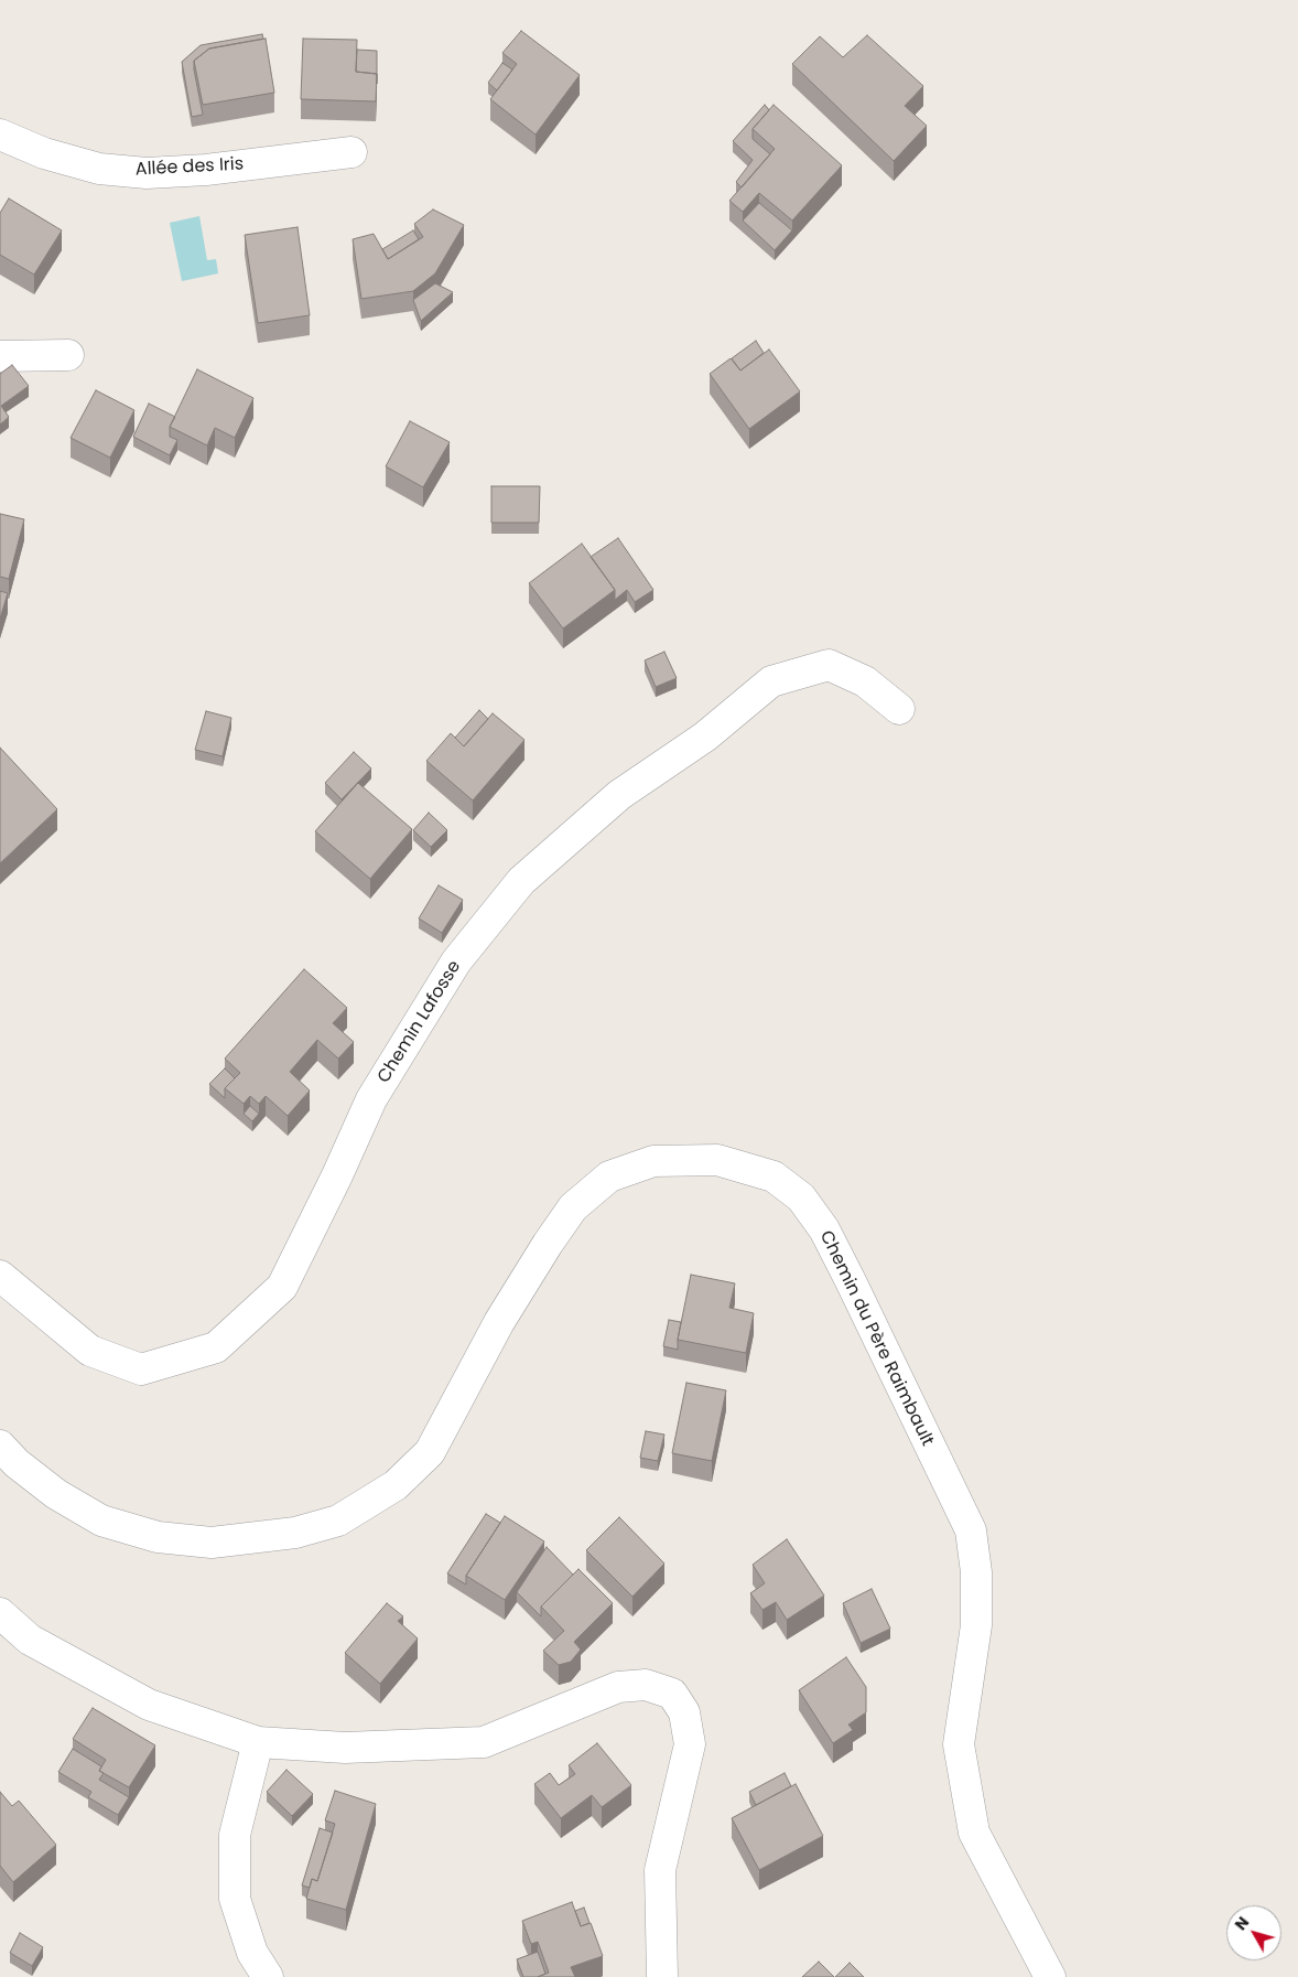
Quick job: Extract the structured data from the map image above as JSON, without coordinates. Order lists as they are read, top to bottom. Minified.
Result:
{"streets":{"street":["Allée des Iris","Chemin Lafosse","Chemin du Père Raimbault"]},"north":"top left"}
